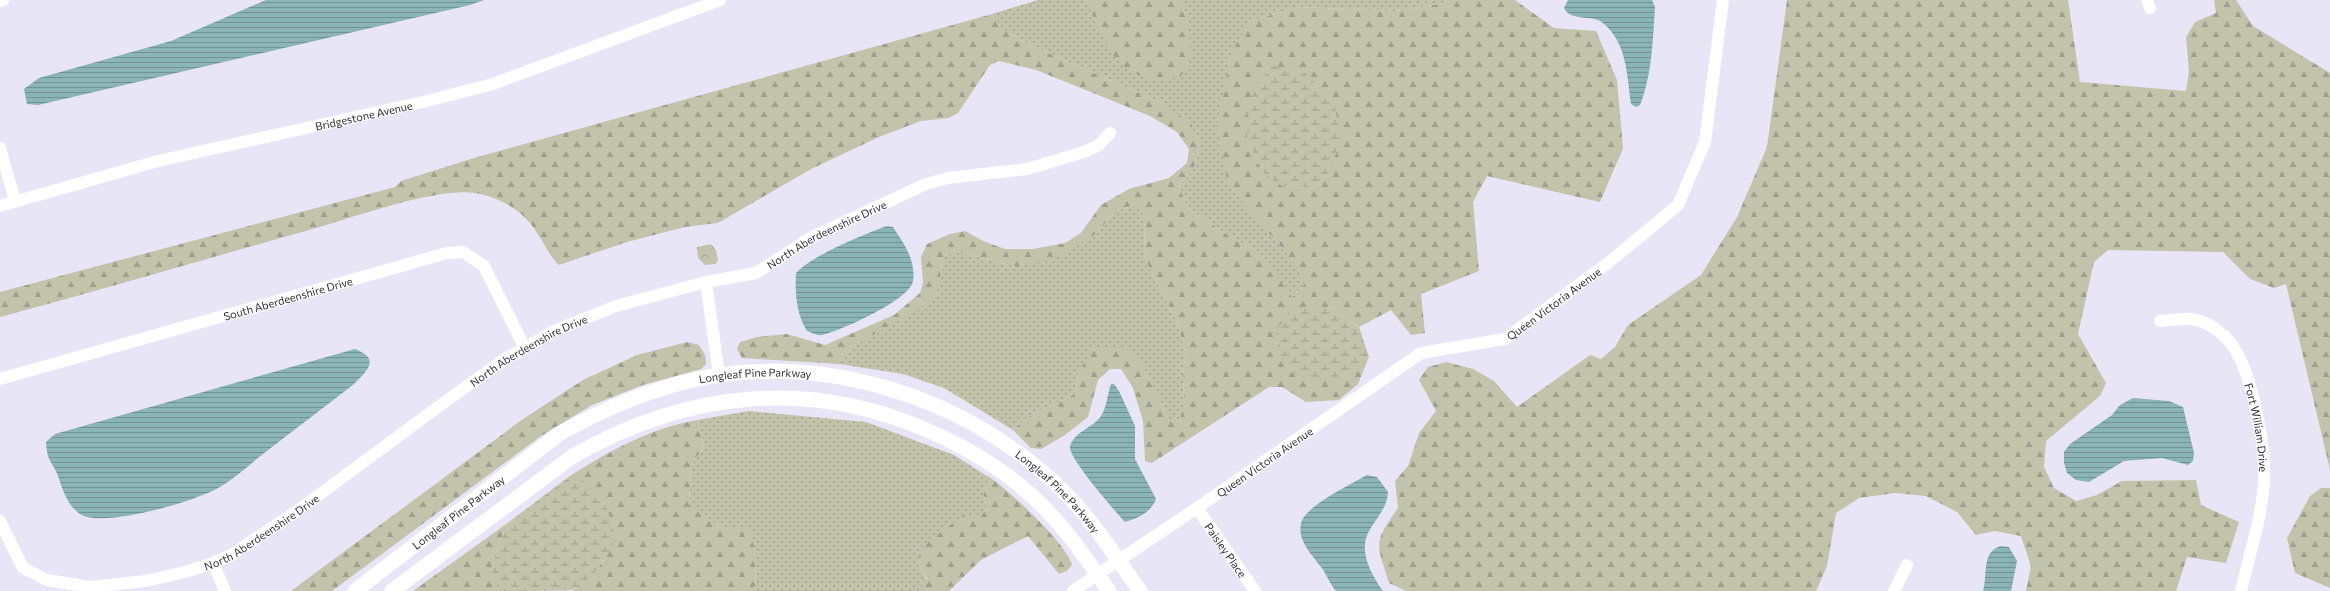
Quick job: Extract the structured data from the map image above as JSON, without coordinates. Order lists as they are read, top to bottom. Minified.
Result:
{"streets":{"main road":["Longleaf Pine Parkway"],"street":["Bridgestone Avenue","North Aberdeenshire Drive","South Aberdeenshire Drive","Queen Victoria Avenue","Fort William Drive","Paisley Place"]},"crossings":[["North Aberdeenshire Drive","South Aberdeenshire Drive"],["Queen Victoria Avenue","Longleaf Pine Parkway"],["Queen Victoria Avenue","Paisley Place"]]}
